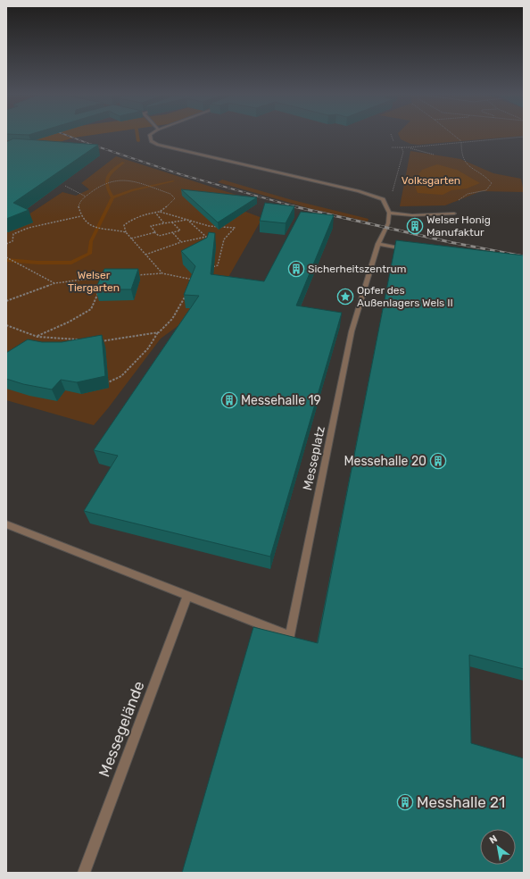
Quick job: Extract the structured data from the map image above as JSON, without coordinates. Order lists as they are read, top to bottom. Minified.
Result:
{"streets":{"street":["Messeplatz","Messegelände"]},"crossings":[["Messeplatz","Messegelände"]],"parks":["Volksgarten","Welser Tiergarten"],"places":{"building":["Welser Honig Manufaktur","Sicherheitszentrum","Messehalle 19","Messehalle 20","Messhalle 21"],"place":["Opfer des Außenlagers Wels II"]},"north":"top left"}
